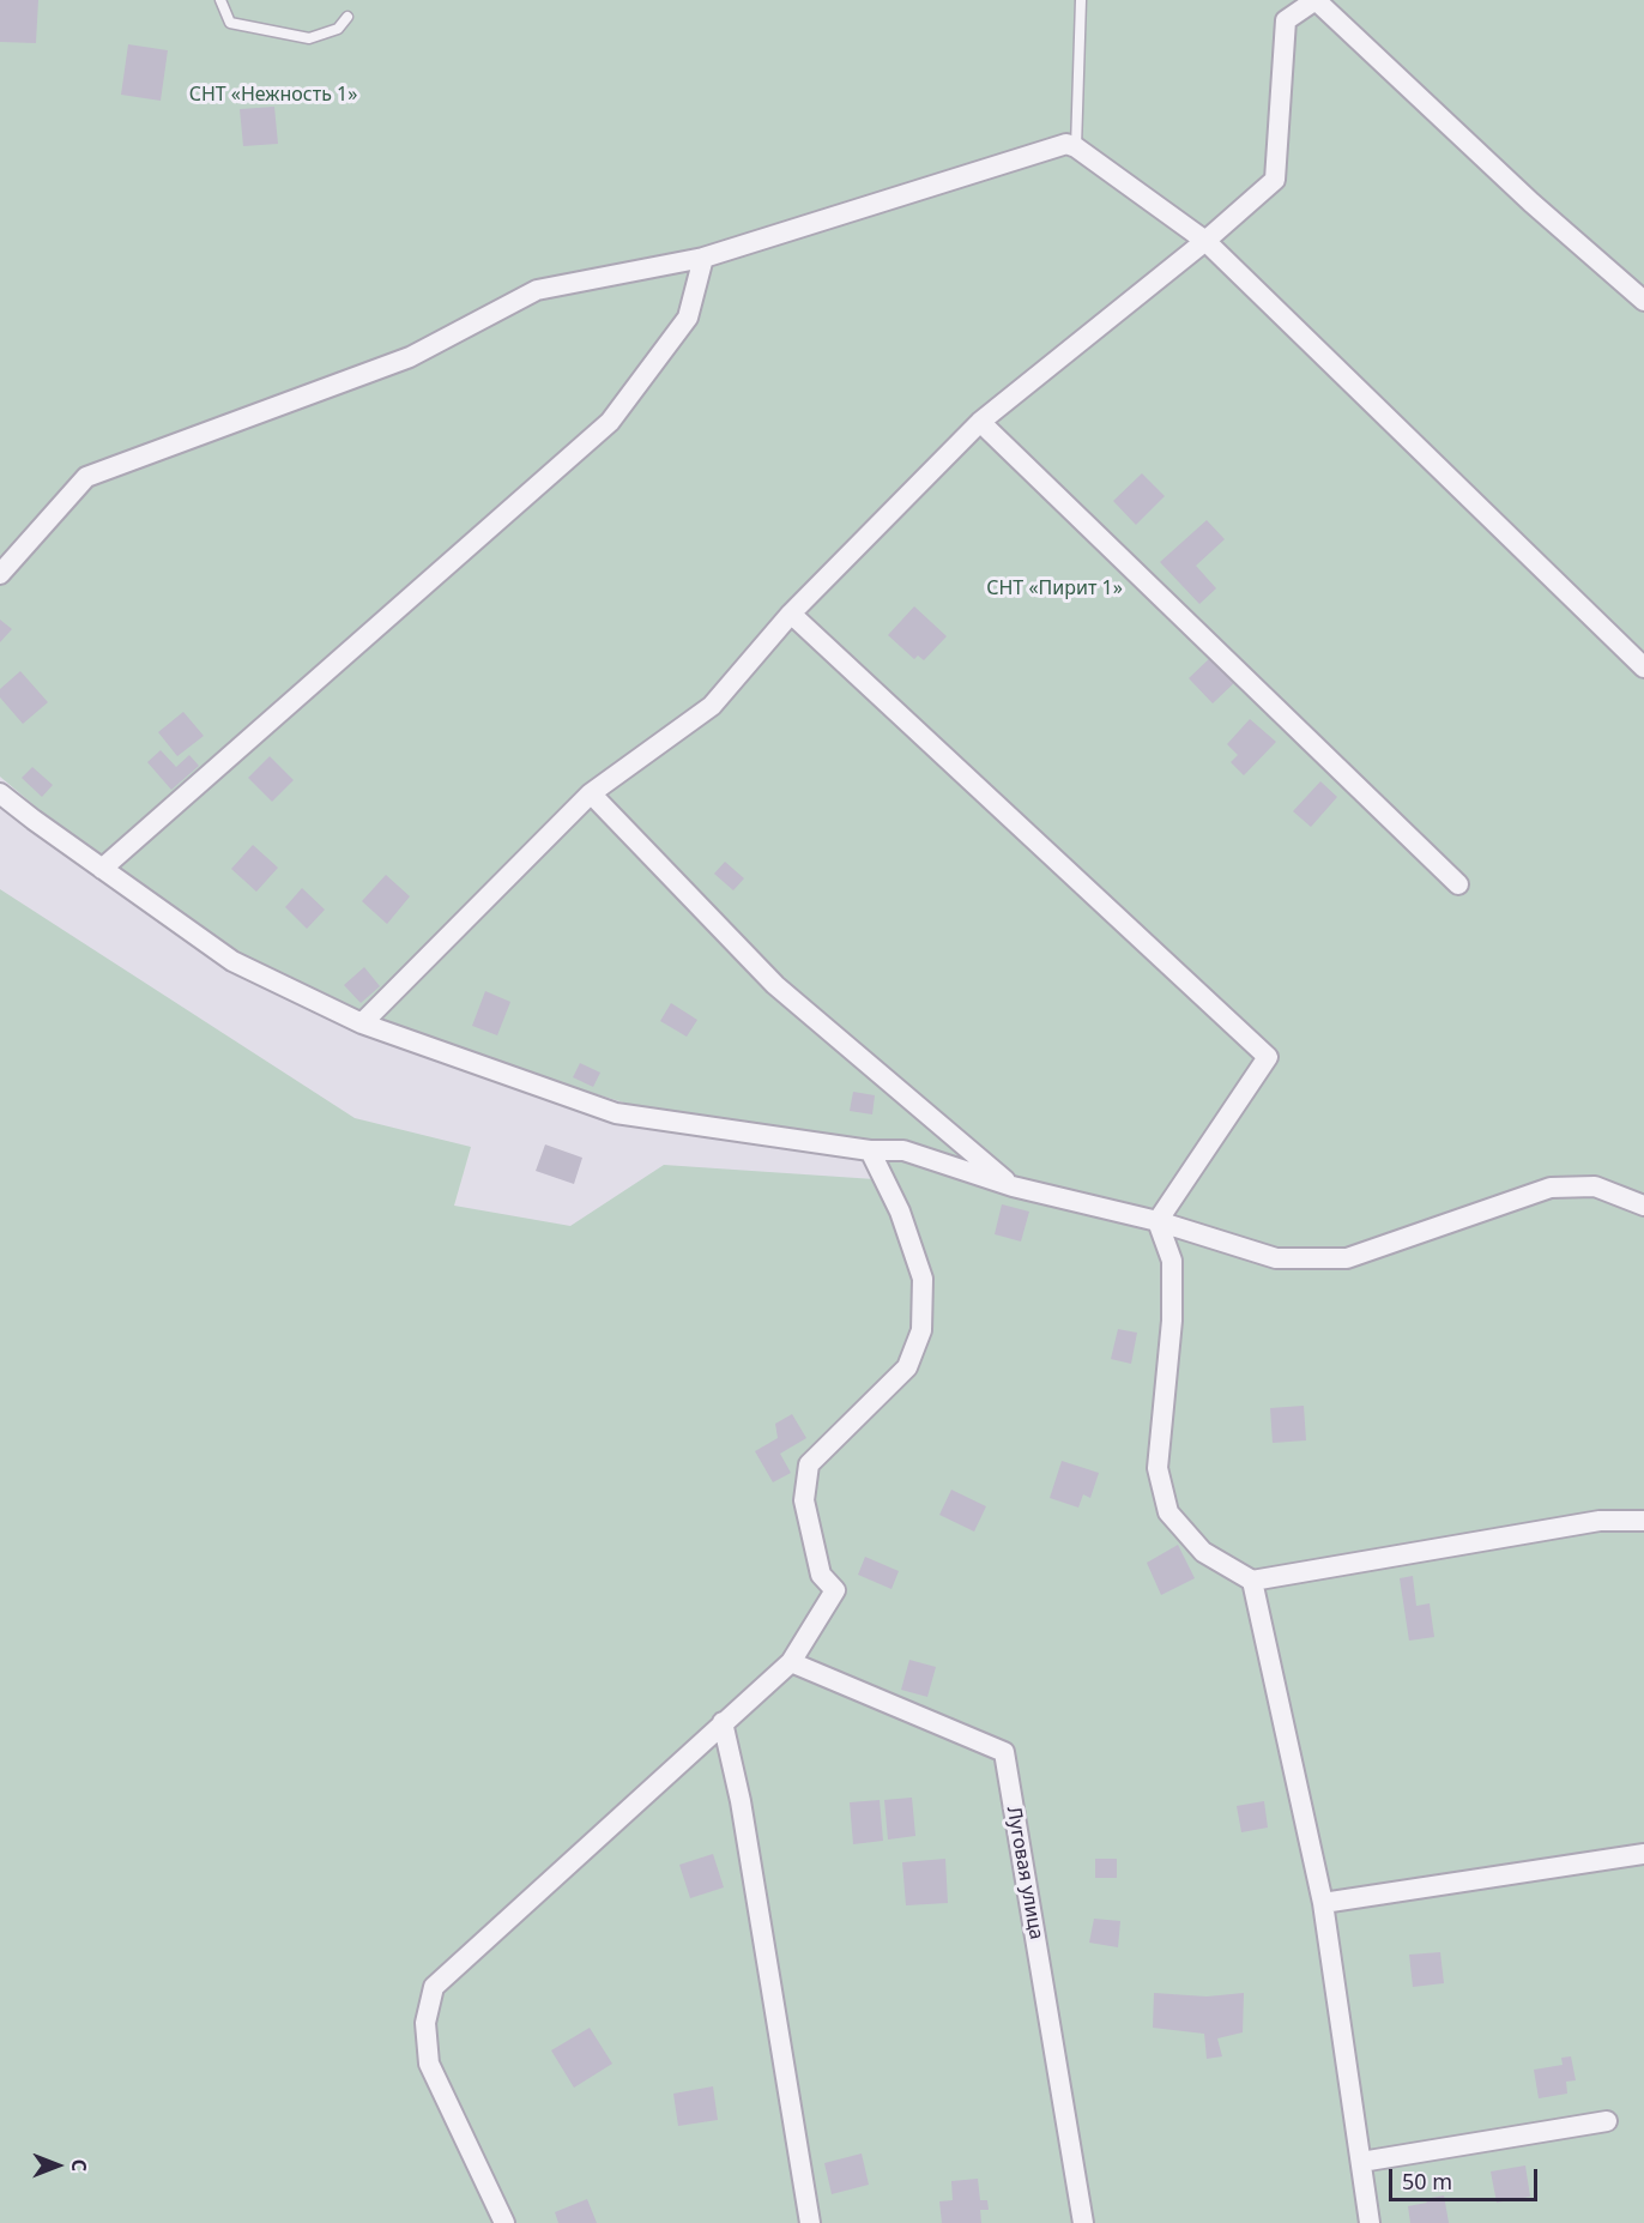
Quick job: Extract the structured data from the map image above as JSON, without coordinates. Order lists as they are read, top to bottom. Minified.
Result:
{"streets":{"street":["Луговая улица"]},"parks":["СНТ «Нежность 1»","СНТ «Пирит 1»"],"scale_bar":"50 m","north":"right"}
